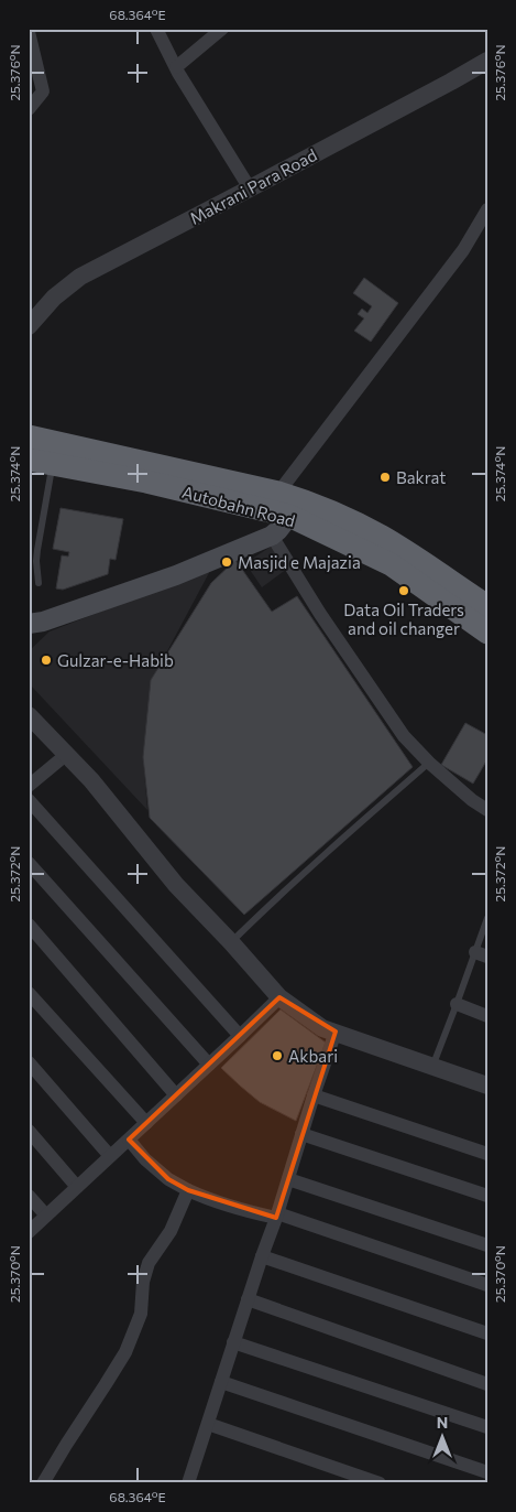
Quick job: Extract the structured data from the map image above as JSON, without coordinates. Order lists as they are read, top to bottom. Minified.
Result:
{"streets":{"highway":["Autobahn Road"],"street":["Makrani Para Road"]},"places":["Bakrat","Masjid e Majazia","Data Oil Traders and oil changer","Gulzar-e-Habib","Akbari"],"north":"top","coordinates":["68.364°E","25.376°N","25.374°N","25.372°N","25.370°N"]}
